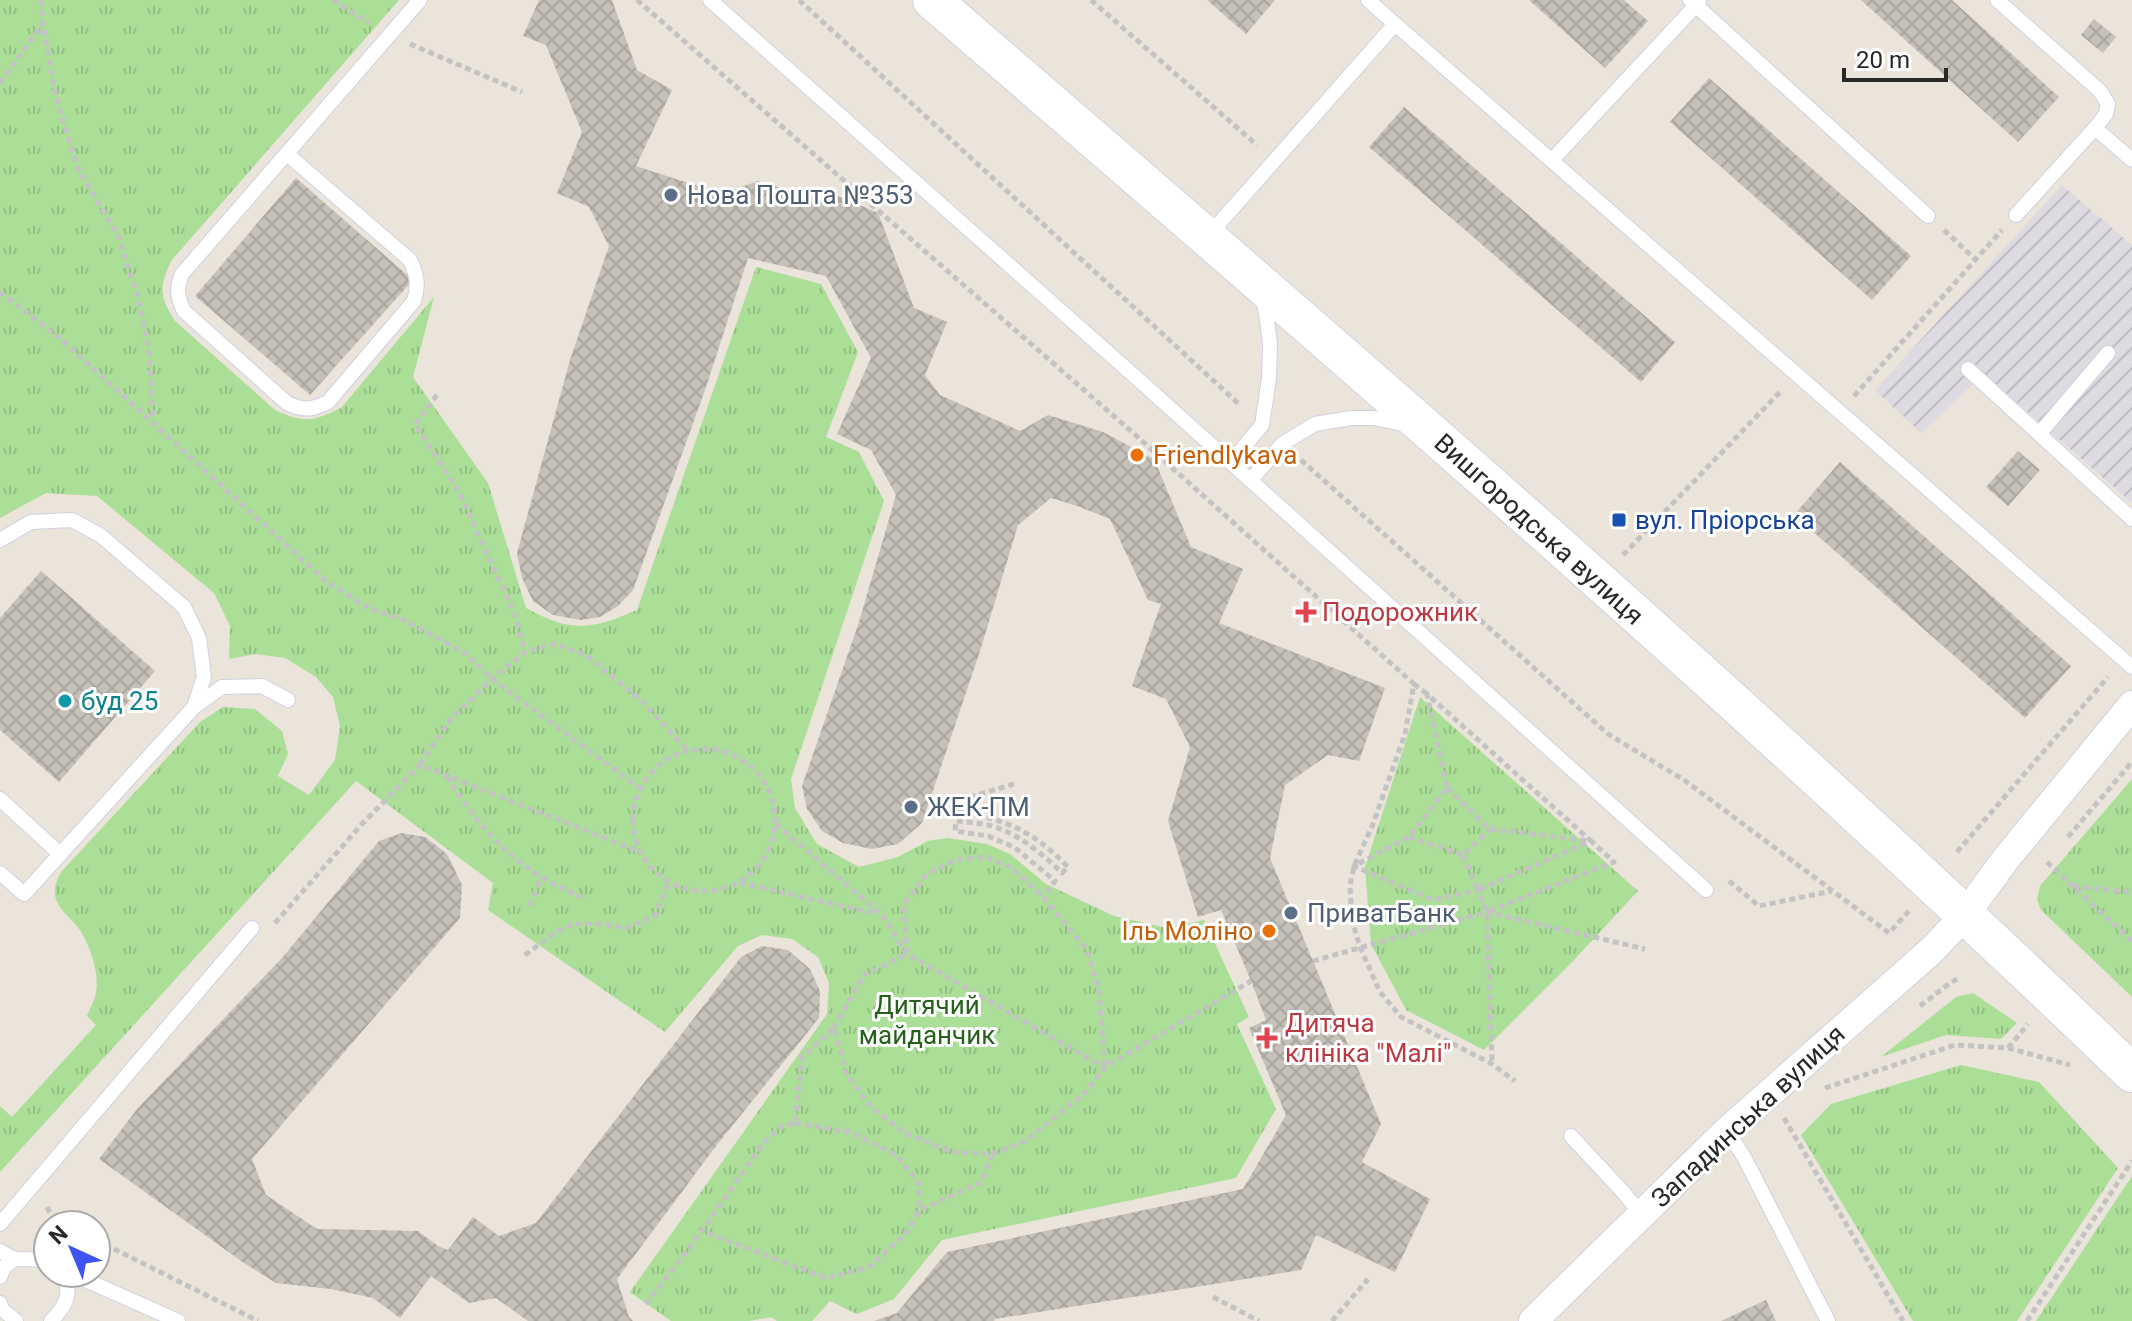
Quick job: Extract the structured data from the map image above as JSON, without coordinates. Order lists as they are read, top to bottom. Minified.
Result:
{"streets":{"main road":["Вишгородська вулиця"],"street":["Западинська вулиця"]},"crossings":[["Вишгородська вулиця","Западинська вулиця"]],"parks":["Дитячий майданчик"],"places":{"other":["Нова Пошта №353","Friendlykava","буд 25","ЖЕК-ПМ","ПриватБанк","Іль Моліно"],"transit":["вул. Пріорська"],"health":["Подорожник","Дитяча клініка \"Малі\""]},"scale_bar":"20 m","north":"top left"}
